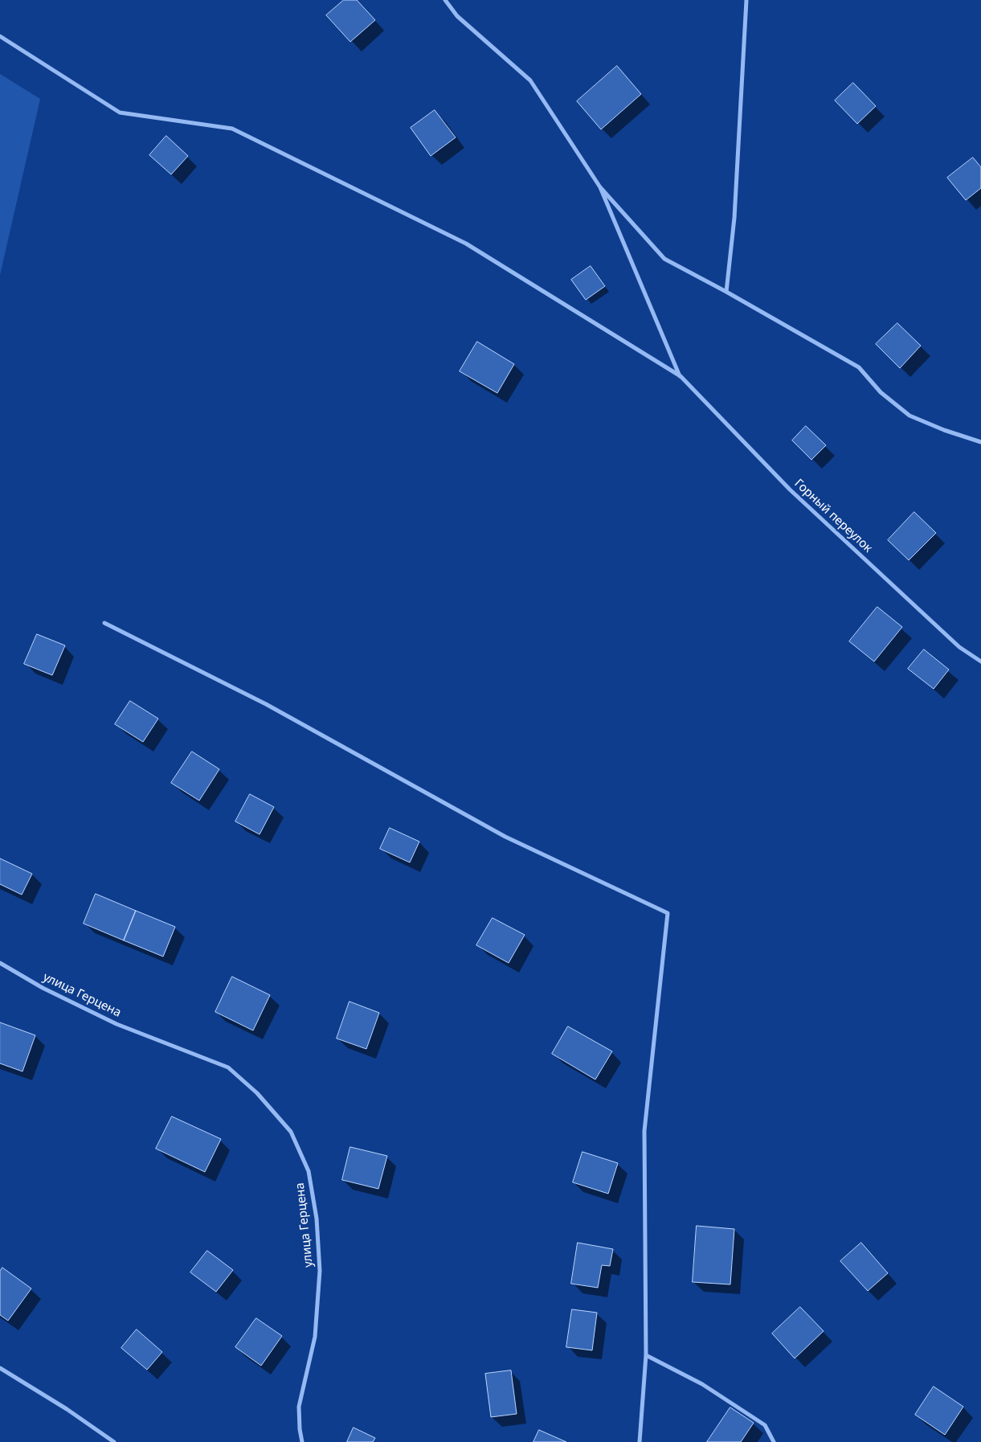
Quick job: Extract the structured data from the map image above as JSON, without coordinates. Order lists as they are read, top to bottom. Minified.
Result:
{"streets":{"street":["Горный переулок","улица Герцена"]}}
